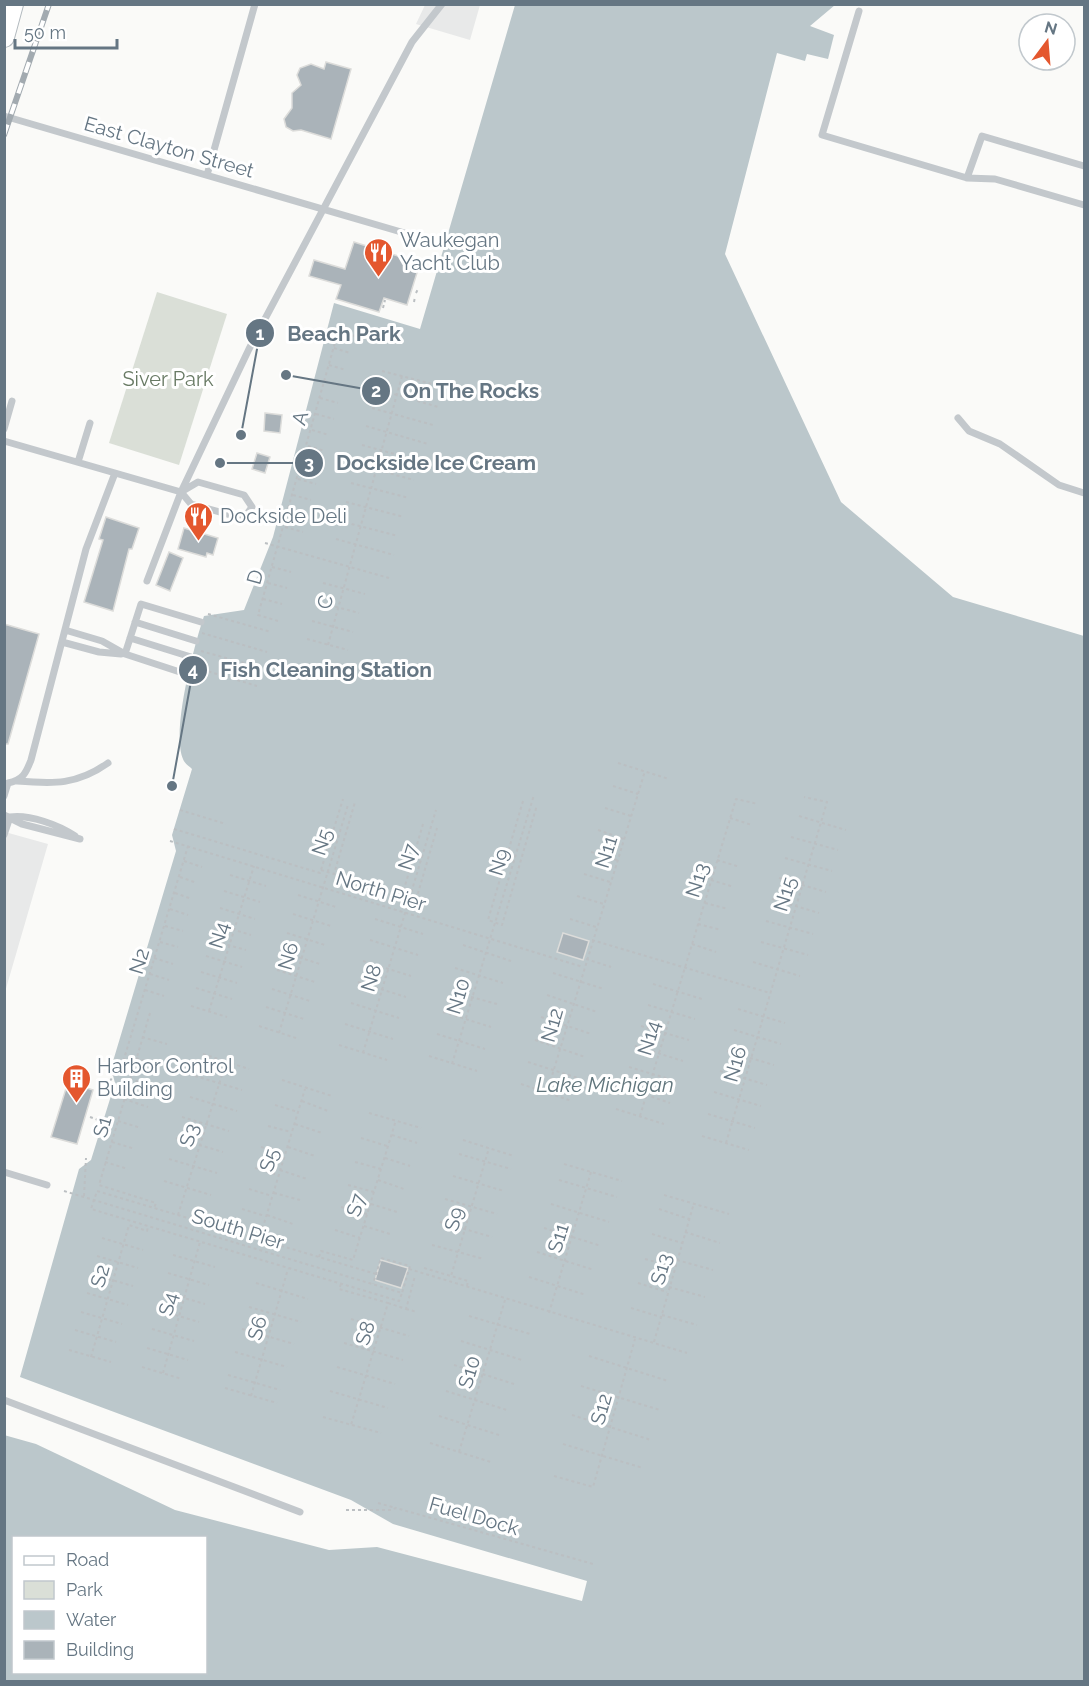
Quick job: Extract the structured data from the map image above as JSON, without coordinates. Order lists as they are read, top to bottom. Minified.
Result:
{"streets":{"lane":["East Clayton Street"],"path":["A","D","C","N5","N11","N7","N9","N13","North Pier","N15","N4","N6","N2","N8","N10","N12","N14","N16","S1","S3","S5","S7","S9","South Pier","S11","S13","S2","S4","S6","S8","S10","S12","Fuel Dock"]},"crossings":[["A","D"],["N5","N6"],["N11","N12"],["N7","N8"],["N9","N10"],["N13","N14"],["North Pier","N4"],["North Pier","N2"],["North Pier","N12"],["N15","N16"]],"water":["Lake Michigan"],"parks":["Siver Park"],"places":{"restaurant":["Waukegan Yacht Club","Dockside Deli"],"other":["On The Rocks","Beach Park","Dockside Ice Cream","Fish Cleaning Station"],"building":["Harbor Control Building"]},"legend":["Road","Park","Water","Building"],"scale_bar":"50 m","north":"top"}
